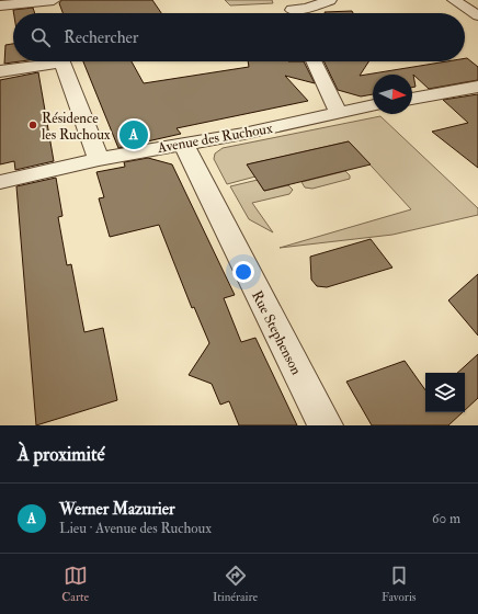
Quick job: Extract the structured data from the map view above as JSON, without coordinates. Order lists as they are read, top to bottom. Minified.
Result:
{"streets":{"street":["Avenue des Ruchoux","Rue Stephenson"]},"crossings":[["Avenue des Ruchoux","Rue Stephenson"]],"places":["Résidence les Ruchoux"],"north":"right","page":{"search":"Rechercher","pins":"A","heading":"À proximité","list":[{"mark":"A","name":"Werner Mazurier","note":"Lieu · Avenue des Ruchoux","value":"60 m"}],"nav":["Carte","Itinéraire","Favoris"]}}
